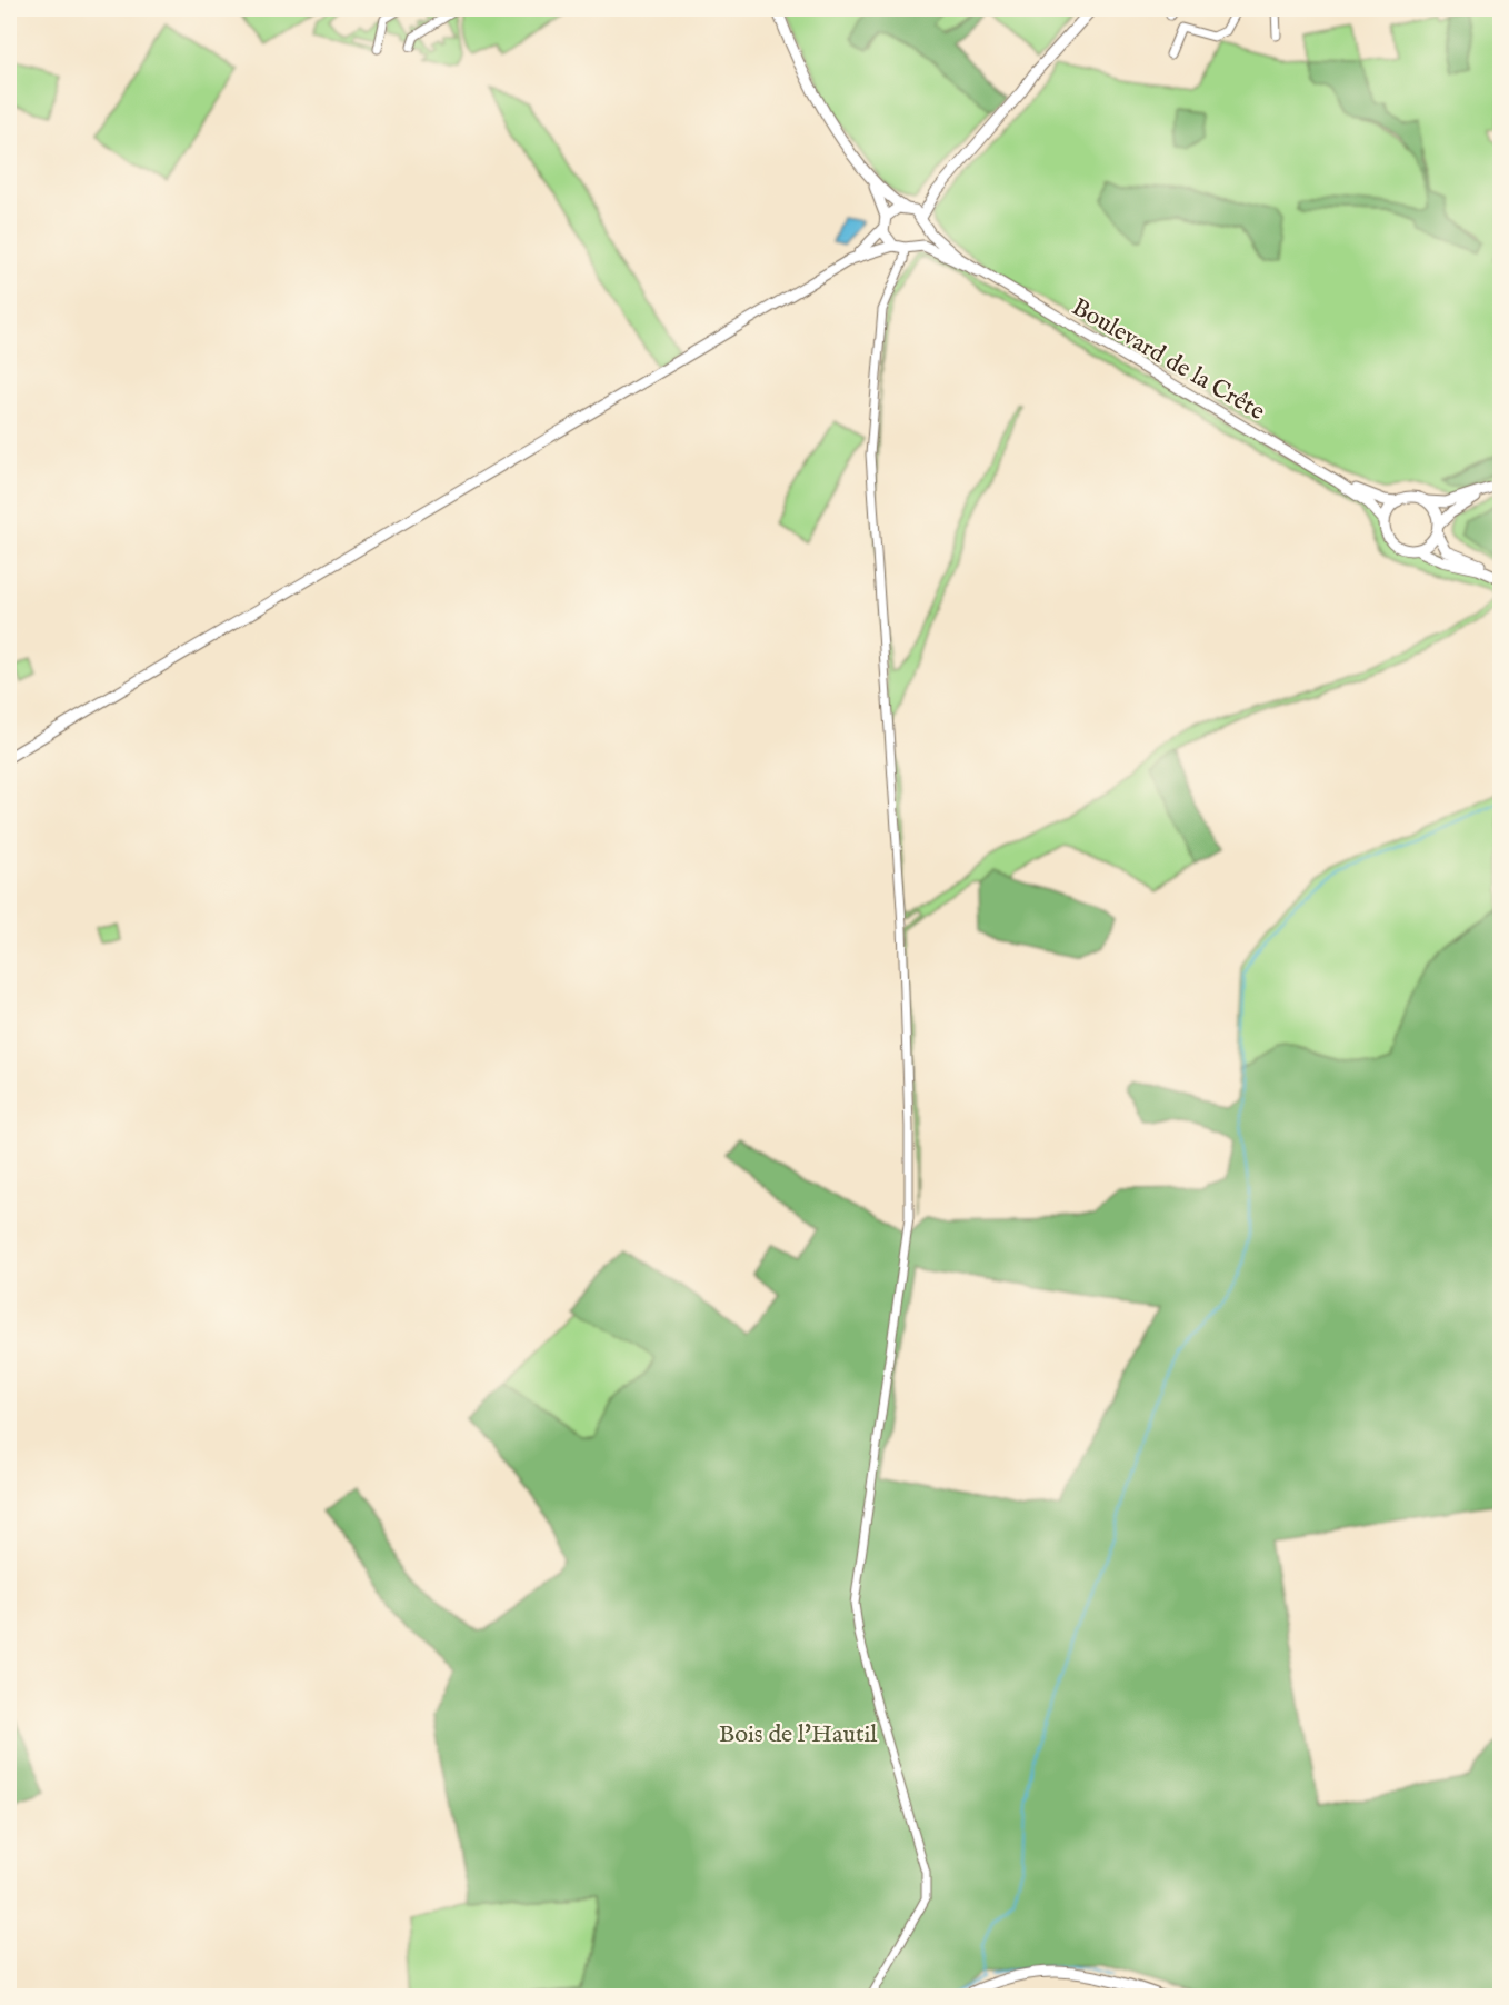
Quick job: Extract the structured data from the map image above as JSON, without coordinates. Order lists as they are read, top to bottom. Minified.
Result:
{"streets":{"main road":["Boulevard de la Crête"]},"parks":["Bois de l'Hautil"]}
